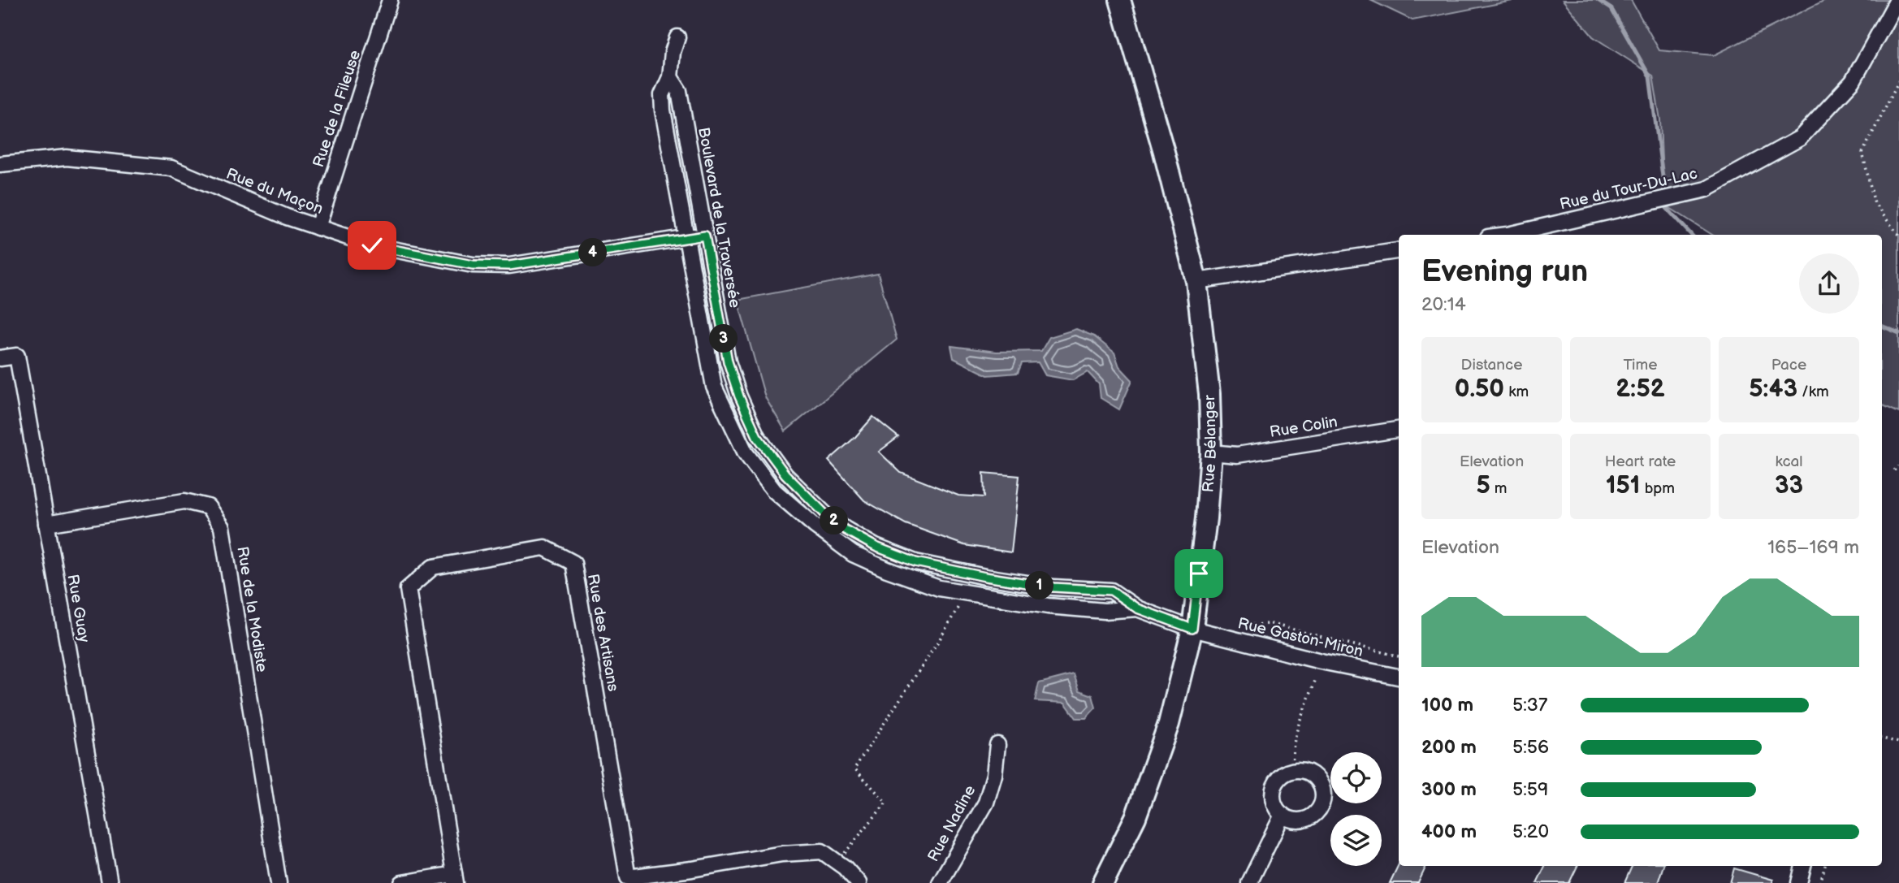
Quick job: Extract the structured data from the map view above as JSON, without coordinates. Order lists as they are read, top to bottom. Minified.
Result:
{"streets":{"street":["Rue de la Fileuse","Rue du Tour-Du-Lac","Rue du Maçon","Boulevard de la Traversée","Rue Colin","Rue Bélanger","Rue Guay","Rue de la Modiste","Rue des Artisans","Rue Gaston-Miron","Rue Nadine"]},"crossings":[["Rue de la Fileuse","Rue du Maçon"],["Rue du Maçon","Boulevard de la Traversée"],["Boulevard de la Traversée","Rue Bélanger"],["Boulevard de la Traversée","Rue Gaston-Miron"],["Rue Colin","Rue Bélanger"],["Rue Bélanger","Rue Gaston-Miron"],["Rue Guay","Rue de la Modiste"]],"page":{"heading":["Evening run","20:14"],"pins":["4","3","2","1"],"stats":[["Distance","0.50 km"],["Time","2:52"],["Pace","5:43 /km"],["Elevation","5 m"],["Heart rate","151 bpm"],["kcal","33"]],"chart":["Elevation","165–169 m"],"list":[{"name":"100 m","note":"5:37"},{"name":"200 m","note":"5:56"},{"name":"300 m","note":"5:59"},{"name":"400 m","note":"5:20"}]}}
